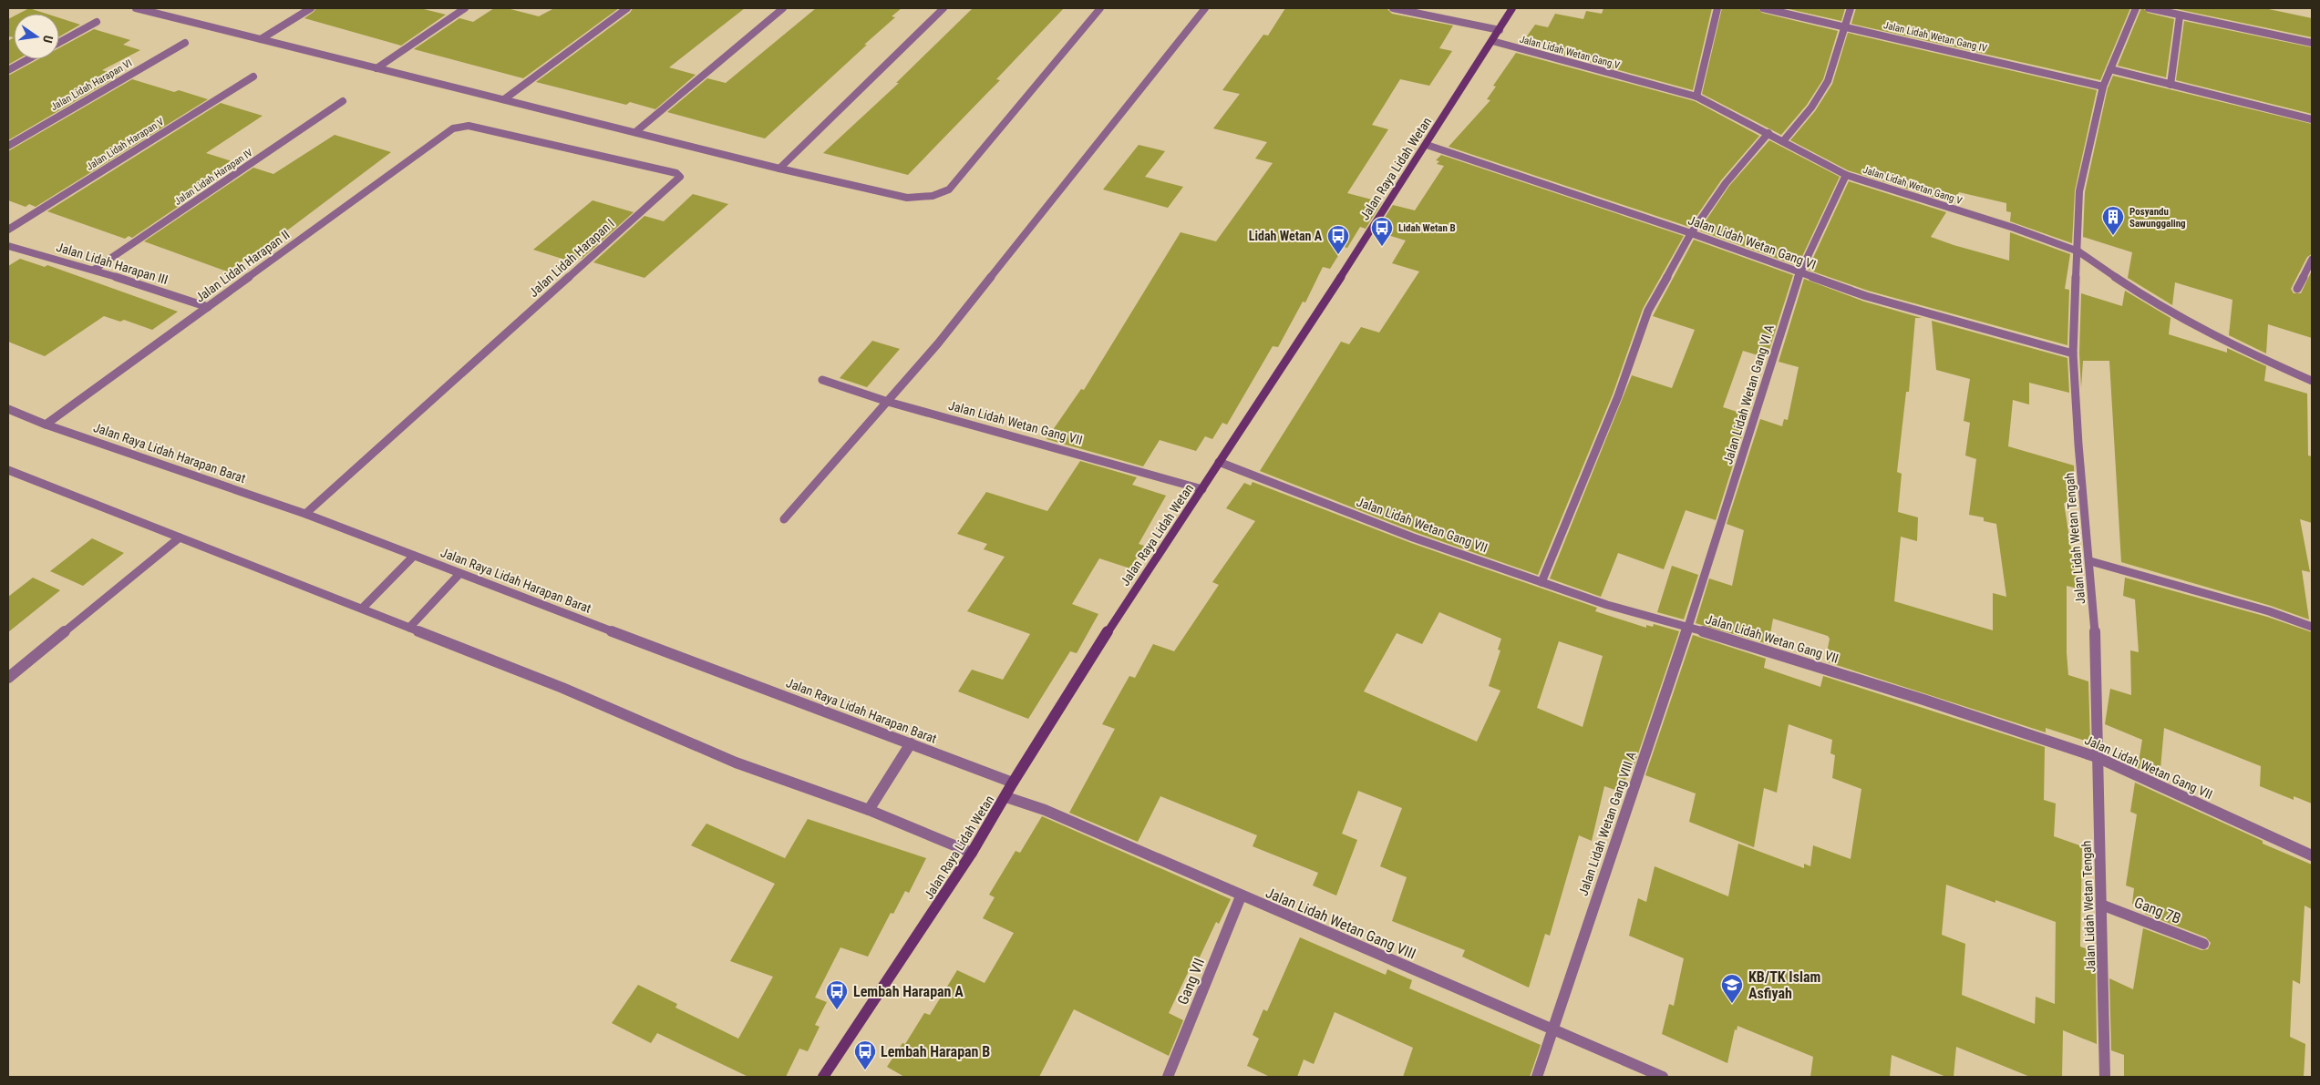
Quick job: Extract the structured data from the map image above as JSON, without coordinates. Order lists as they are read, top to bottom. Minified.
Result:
{"streets":{"main road":["Jalan Raya Lidah Wetan"],"street":["Jalan Lidah Wetan Gang IV","Jalan Lidah Wetan Gang V","Jalan Lidah Harapan VI","Jalan Lidah Harapan V","Jalan Lidah Harapan IV","Jalan Lidah Wetan Gang VI","Jalan Lidah Harapan I","Jalan Lidah Harapan III","Jalan Lidah Harapan II","Jalan Lidah Wetan Gang VI A","Jalan Lidah Wetan Gang VII","Jalan Raya Lidah Harapan Barat","Jalan Lidah Wetan Tengah","Jalan Lidah Wetan Gang VIII A","Gang 7B","Jalan Lidah Wetan Gang VIII","Gang VII"]},"crossings":[["Jalan Lidah Wetan Gang IV","Jalan Lidah Wetan Tengah"],["Jalan Lidah Wetan Gang V","Jalan Raya Lidah Wetan"],["Jalan Lidah Wetan Gang V","Jalan Lidah Wetan Gang VI A"],["Jalan Lidah Wetan Gang V","Jalan Lidah Wetan Tengah"],["Jalan Raya Lidah Wetan","Jalan Lidah Wetan Gang VI"],["Jalan Raya Lidah Wetan","Jalan Lidah Wetan Gang VII"],["Jalan Raya Lidah Wetan","Jalan Raya Lidah Harapan Barat"],["Jalan Raya Lidah Wetan","Jalan Lidah Wetan Gang VIII"],["Jalan Lidah Harapan IV","Jalan Lidah Harapan III"],["Jalan Lidah Wetan Gang VI","Jalan Lidah Wetan Gang VI A"],["Jalan Lidah Wetan Gang VI","Jalan Lidah Wetan Tengah"],["Jalan Lidah Harapan I","Jalan Lidah Harapan II"],["Jalan Lidah Harapan I","Jalan Raya Lidah Harapan Barat"],["Jalan Lidah Harapan III","Jalan Lidah Harapan II"],["Jalan Lidah Harapan II","Jalan Raya Lidah Harapan Barat"],["Jalan Lidah Wetan Gang VI A","Jalan Lidah Wetan Gang VII"],["Jalan Lidah Wetan Gang VI A","Jalan Lidah Wetan Gang VIII A"],["Jalan Lidah Wetan Gang VII","Jalan Lidah Wetan Tengah"],["Jalan Lidah Wetan Gang VII","Jalan Lidah Wetan Gang VIII A"],["Jalan Lidah Wetan Tengah","Gang 7B"],["Jalan Lidah Wetan Gang VIII A","Jalan Lidah Wetan Gang VIII"],["Jalan Lidah Wetan Gang VIII","Gang VII"]],"places":{"building":["Posyandu Sawunggaling"],"bus stop":["Lidah Wetan B","Lidah Wetan A","Lembah Harapan A","Lembah Harapan B"],"school or university":["KB/TK Islam Asfiyah"]},"north":"right"}
